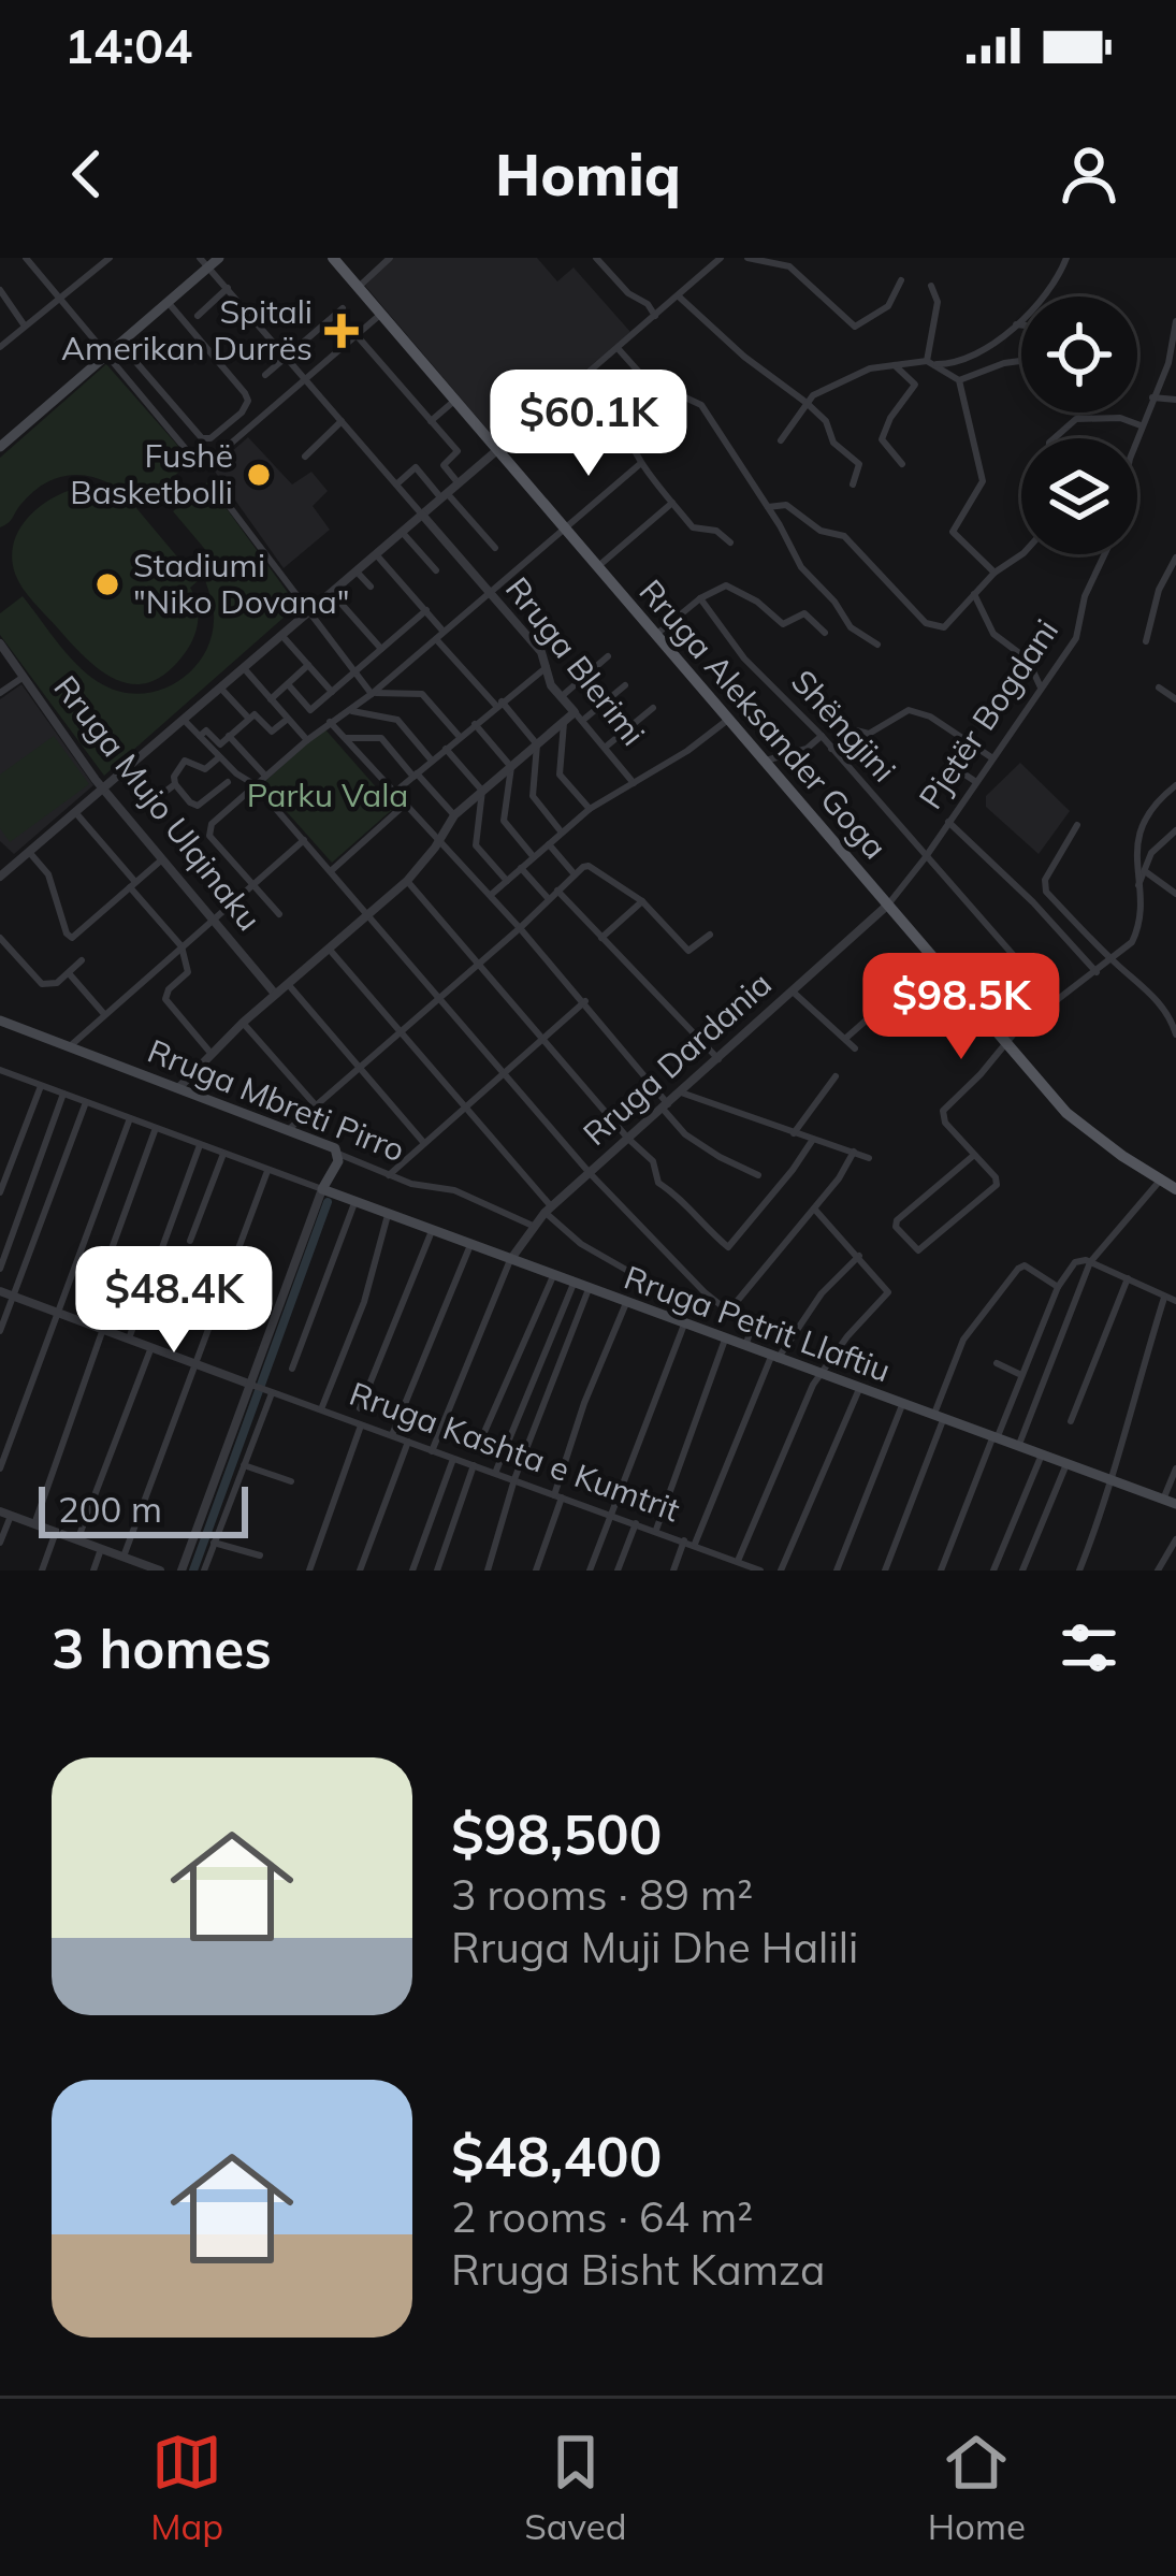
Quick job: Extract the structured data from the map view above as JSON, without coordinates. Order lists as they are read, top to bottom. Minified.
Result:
{"streets":{"main road":["Rruga Aleksander Goga","Rruga Mbreti Pirro","Rruga Petrit Llaftiu"],"street":["Rruga Blerimi","Pjetër Bogdani","Shëngjini","Rruga Mujo Ulqinaku","Rruga Dardania","Rruga Kashta e Kumtrit"]},"crossings":[["Pjetër Bogdani","Rruga Aleksander Goga"],["Pjetër Bogdani","Shëngjini"],["Pjetër Bogdani","Rruga Dardania"],["Rruga Aleksander Goga","Rruga Dardania"],["Rruga Dardania","Rruga Mbreti Pirro"],["Rruga Dardania","Rruga Petrit Llaftiu"]],"parks":["Parku Vala"],"places":{"health":["Spitali Amerikan Durrës"],"other":["Fushë Basketbolli","Stadiumi \"Niko Dovana\""]},"scale_bar":"200 m","page":{"status":"14:04","header":"Homiq","price":["$60.1K","$98.5K","$48.4K"],"scale":"200 m","heading":"3 homes","list":[{"name":"$98,500","note":"3 rooms · 89 m² · Rruga Muji Dhe Halili"},{"name":"$48,400","note":"2 rooms · 64 m² · Rruga Bisht Kamza"}],"tabs":["Map","Saved","Home"]}}
